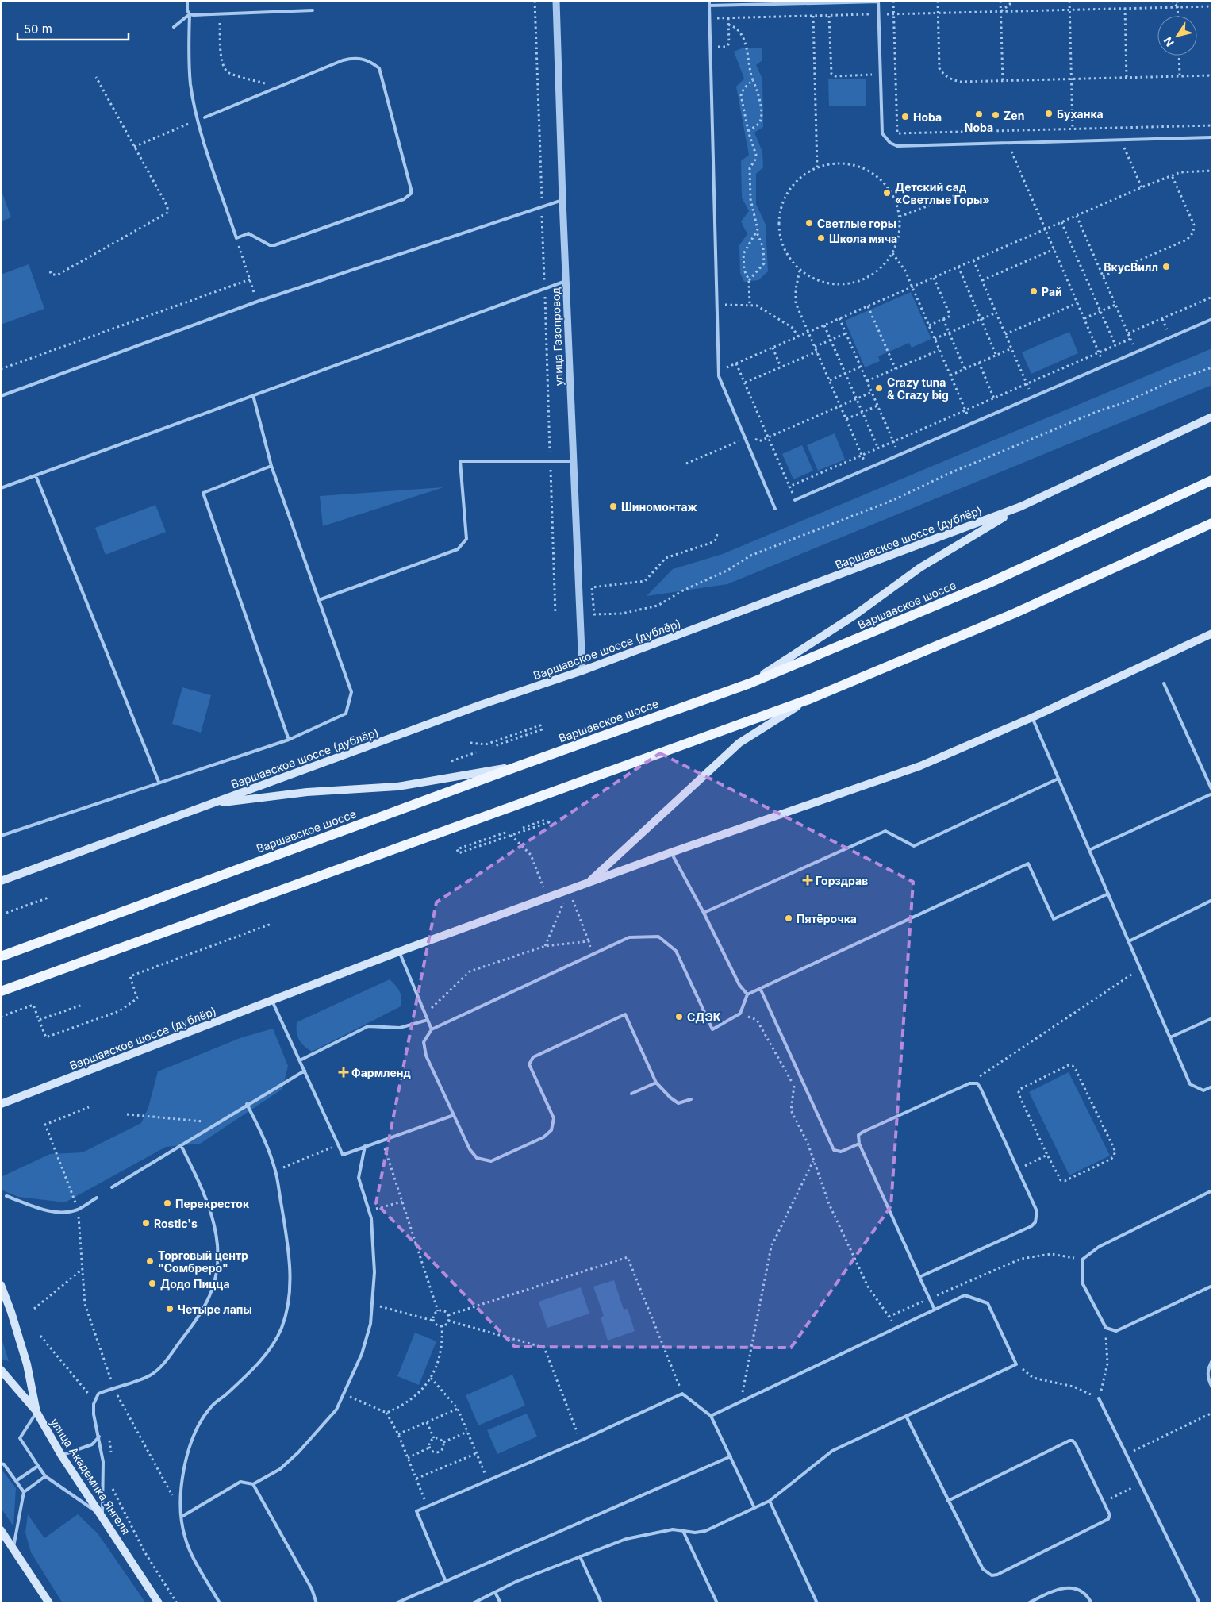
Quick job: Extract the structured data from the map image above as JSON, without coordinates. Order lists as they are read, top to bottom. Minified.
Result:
{"streets":{"main road":["Варшавское шоссе (дублёр)","Варшавское шоссе","улица Академика Янгеля"],"street":["улица Газопровод"]},"crossings":[["улица Газопровод","Варшавское шоссе (дублёр)"]],"places":{"other":["Буханка","Noba","Zen","Hoba","Детский сад «Светлые Горы»","Светлые горы","Школа мяча","ВкусВилл","Рай","Crazy tuna & Crazy big","Шиномонтаж","Пятёрочка","СДЭК","Перекресток","Rostic's","Торговый центр \"Сомбреро\"","Додо Пицца","Четыре лапы"],"health":["Горздрав","Фармленд"]},"scale_bar":"50 m","north":"bottom left"}
